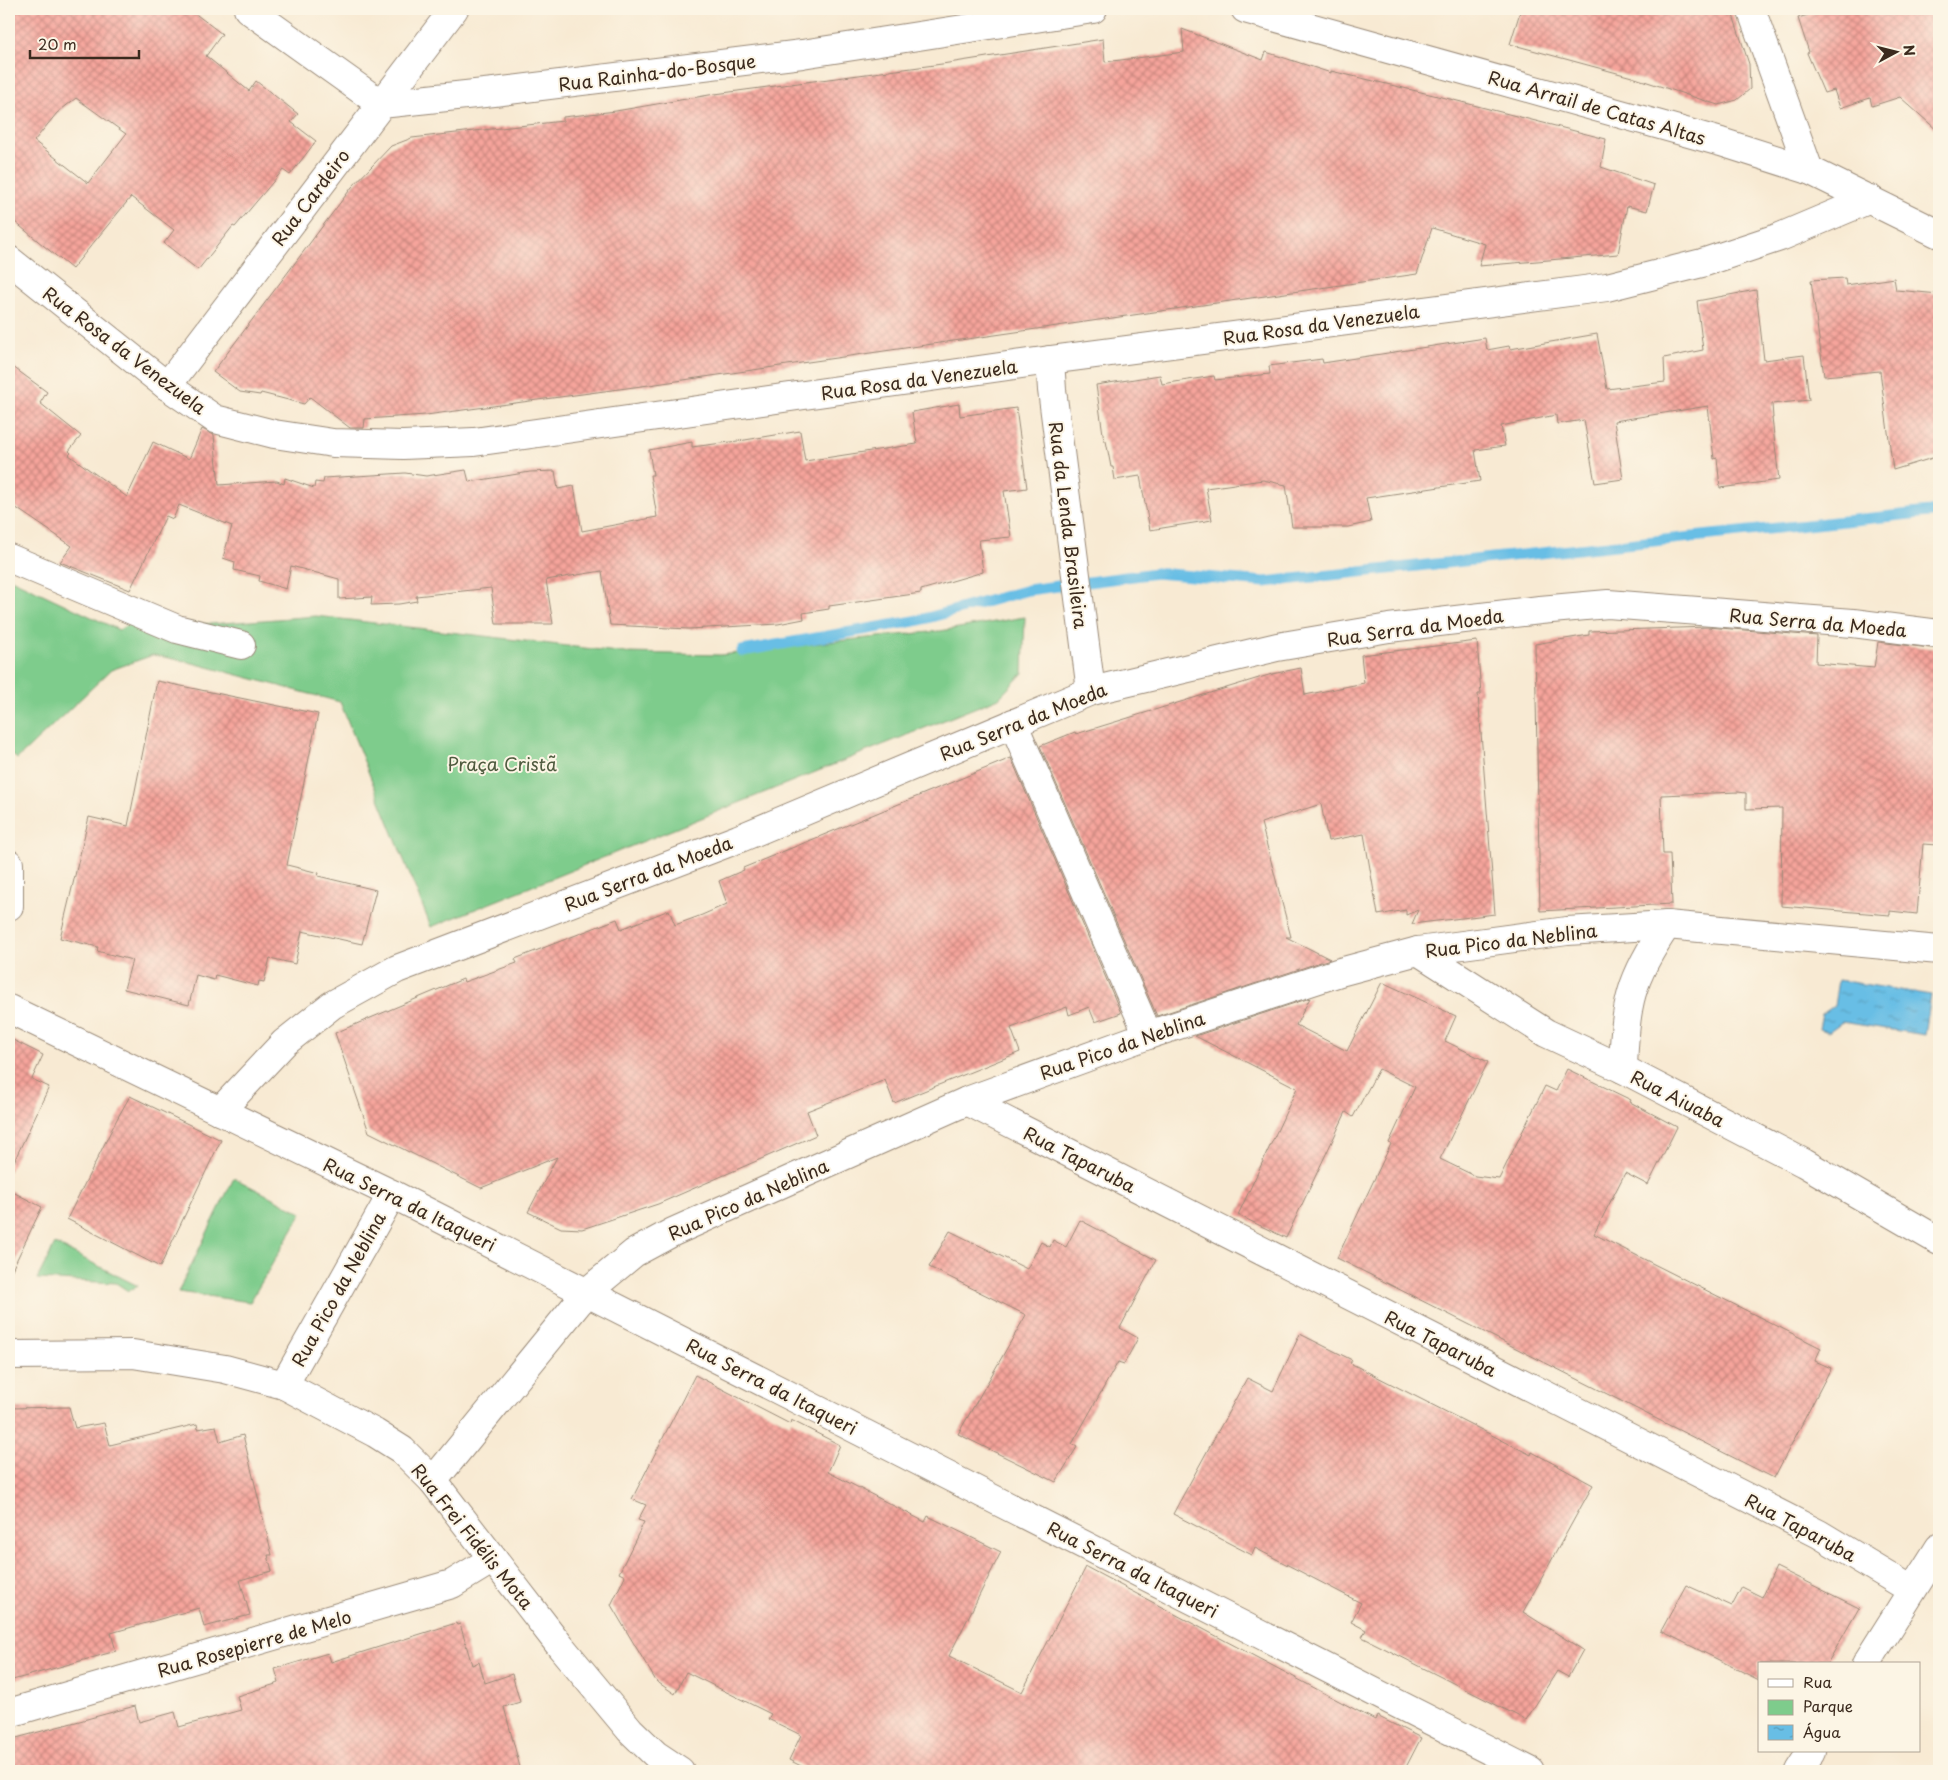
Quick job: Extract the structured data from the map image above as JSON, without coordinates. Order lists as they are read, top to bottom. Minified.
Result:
{"streets":{"street":["Rua Rainha-do-Bosque","Rua Arrail de Catas Altas","Rua Cardeiro","Rua Rosa da Venezuela","Rua da Lenda Brasileira","Rua Serra da Moeda","Rua Pico da Neblina","Rua Aiuaba","Rua Taparuba","Rua Serra da Itaqueri","Rua Frei Fidélis Mota","Rua Rosepierre de Melo"]},"crossings":[["Rua Rainha-do-Bosque","Rua Cardeiro"],["Rua Arrail de Catas Altas","Rua Rosa da Venezuela"],["Rua Cardeiro","Rua Rosa da Venezuela"],["Rua Rosa da Venezuela","Rua da Lenda Brasileira"],["Rua da Lenda Brasileira","Rua Serra da Moeda"],["Rua Serra da Moeda","Rua Serra da Itaqueri"],["Rua Pico da Neblina","Rua Aiuaba"],["Rua Pico da Neblina","Rua Taparuba"],["Rua Pico da Neblina","Rua Serra da Itaqueri"],["Rua Pico da Neblina","Rua Frei Fidélis Mota"],["Rua Frei Fidélis Mota","Rua Rosepierre de Melo"]],"parks":["Praça Cristã"],"legend":["Rua","Parque","Água"],"scale_bar":"20 m","north":"right"}
